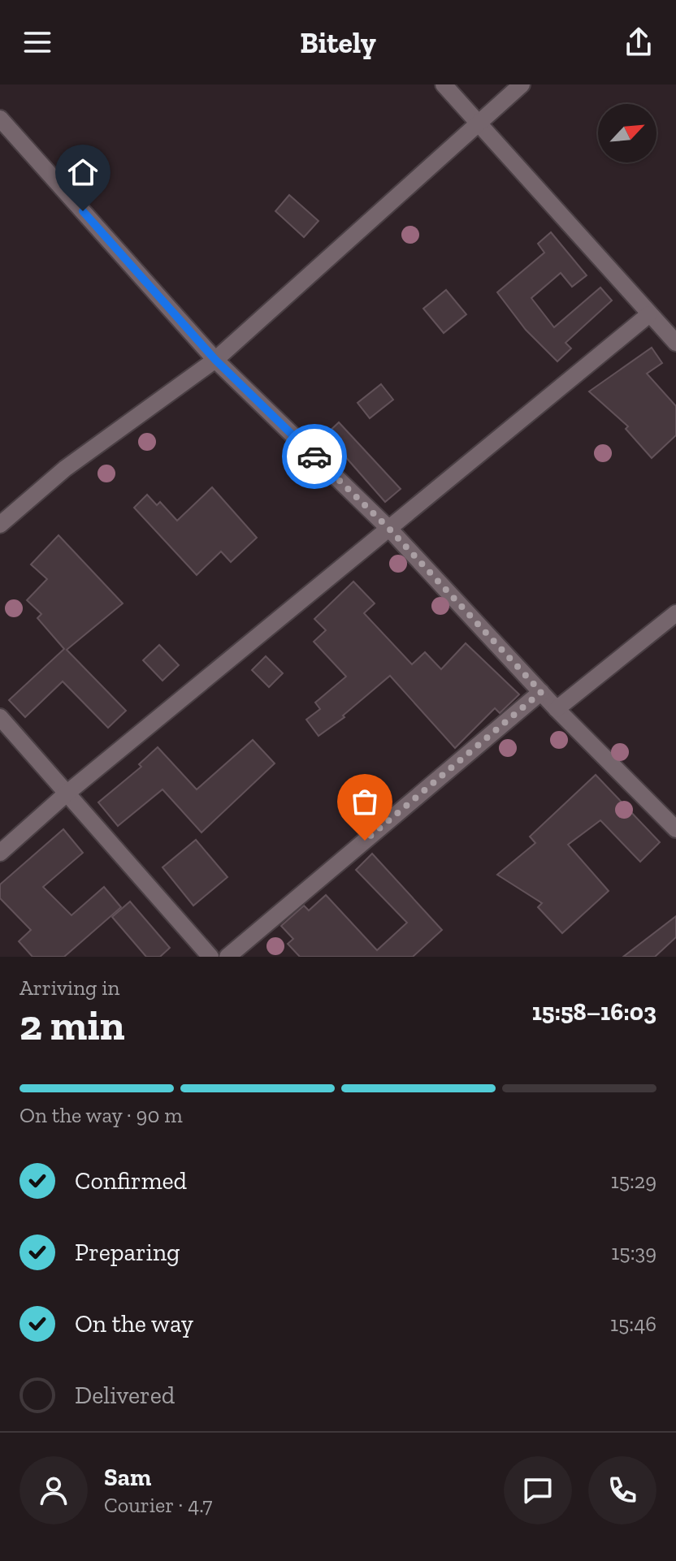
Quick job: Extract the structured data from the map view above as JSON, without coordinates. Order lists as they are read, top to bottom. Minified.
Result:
{"north":"top right","page":{"header":"Bitely","heading":["2 min","Arriving in","15:58–16:03"],"panel":["Sam","Courier · 4.7"],"bar":"On the way · 90 m","list":[["Confirmed","15:29"],["Preparing","15:39"],["On the way","15:46"],"Delivered"]}}
